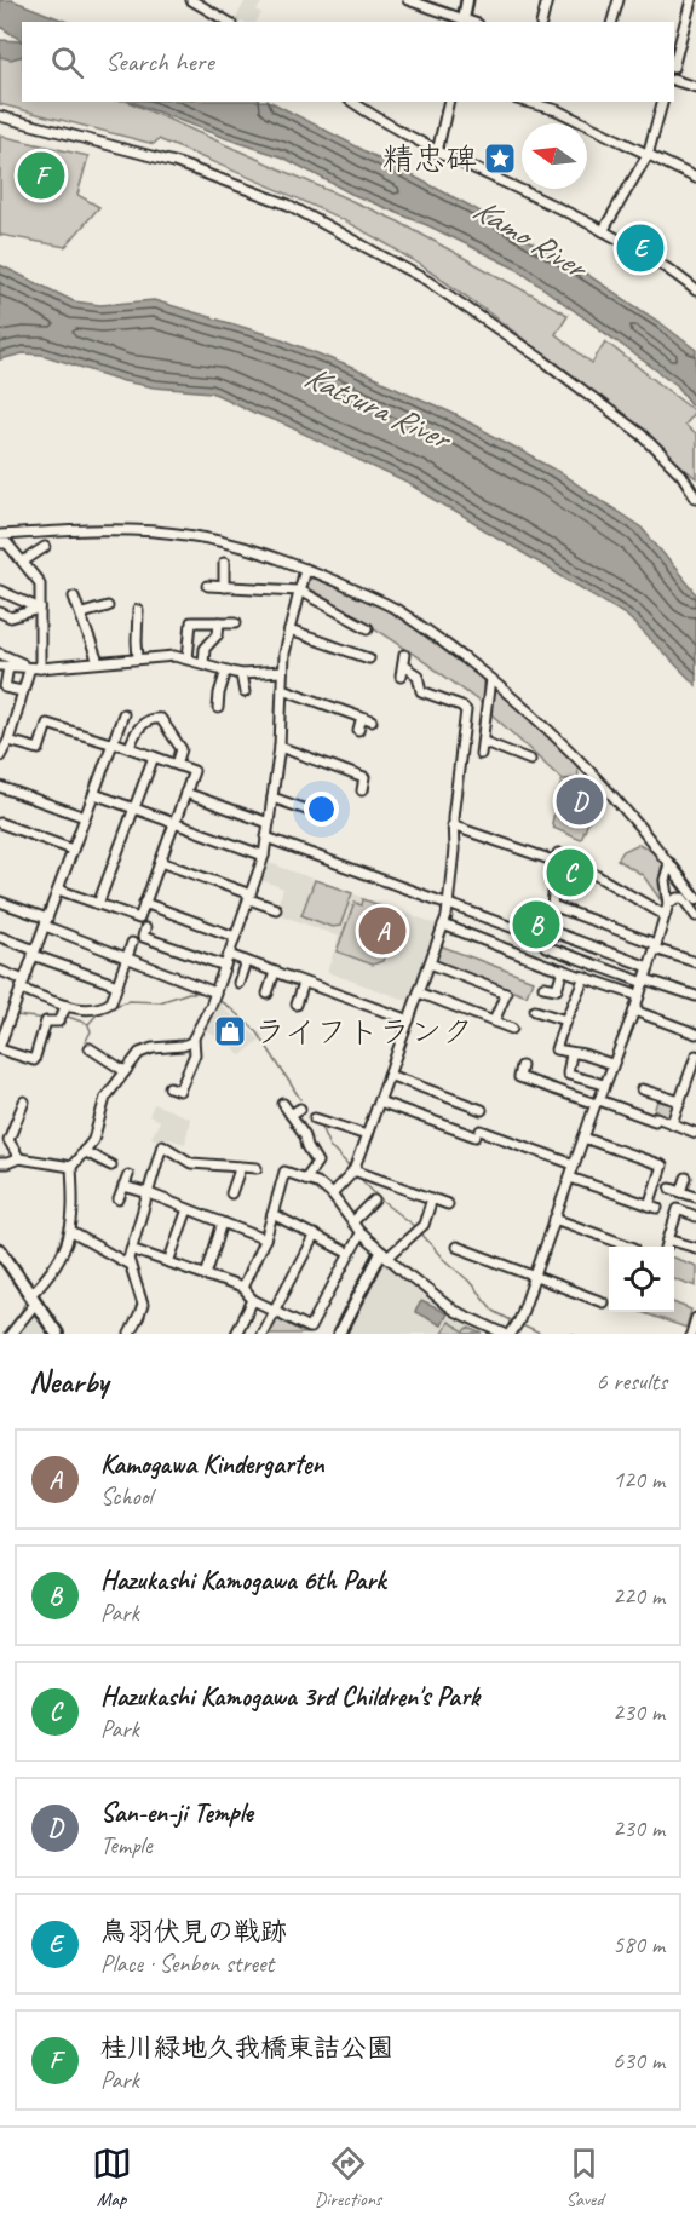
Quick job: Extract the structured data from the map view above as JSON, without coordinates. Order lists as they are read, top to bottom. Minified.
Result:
{"water":["Kamo River","Katsura River"],"places":{"place":["精忠碑"],"shop":["ライフトランク"]},"north":"left","page":{"search":"Search here","pins":["F","E","D","C","B","A"],"heading":["Nearby","6 results"],"list":[{"mark":"A","name":"Kamogawa Kindergarten","note":"School","value":"120 m"},{"mark":"B","name":"Hazukashi Kamogawa 6th Park","note":"Park","value":"220 m"},{"mark":"C","name":"Hazukashi Kamogawa 3rd Children's Park","note":"Park","value":"230 m"},{"mark":"D","name":"San-en-ji Temple","note":"Temple","value":"230 m"},{"mark":"E","name":"鳥羽伏見の戦跡","note":"Place · Senbon street","value":"580 m"},{"mark":"F","name":"桂川緑地久我橋東詰公園","note":"Park","value":"630 m"}],"nav":["Map","Directions","Saved"]}}
